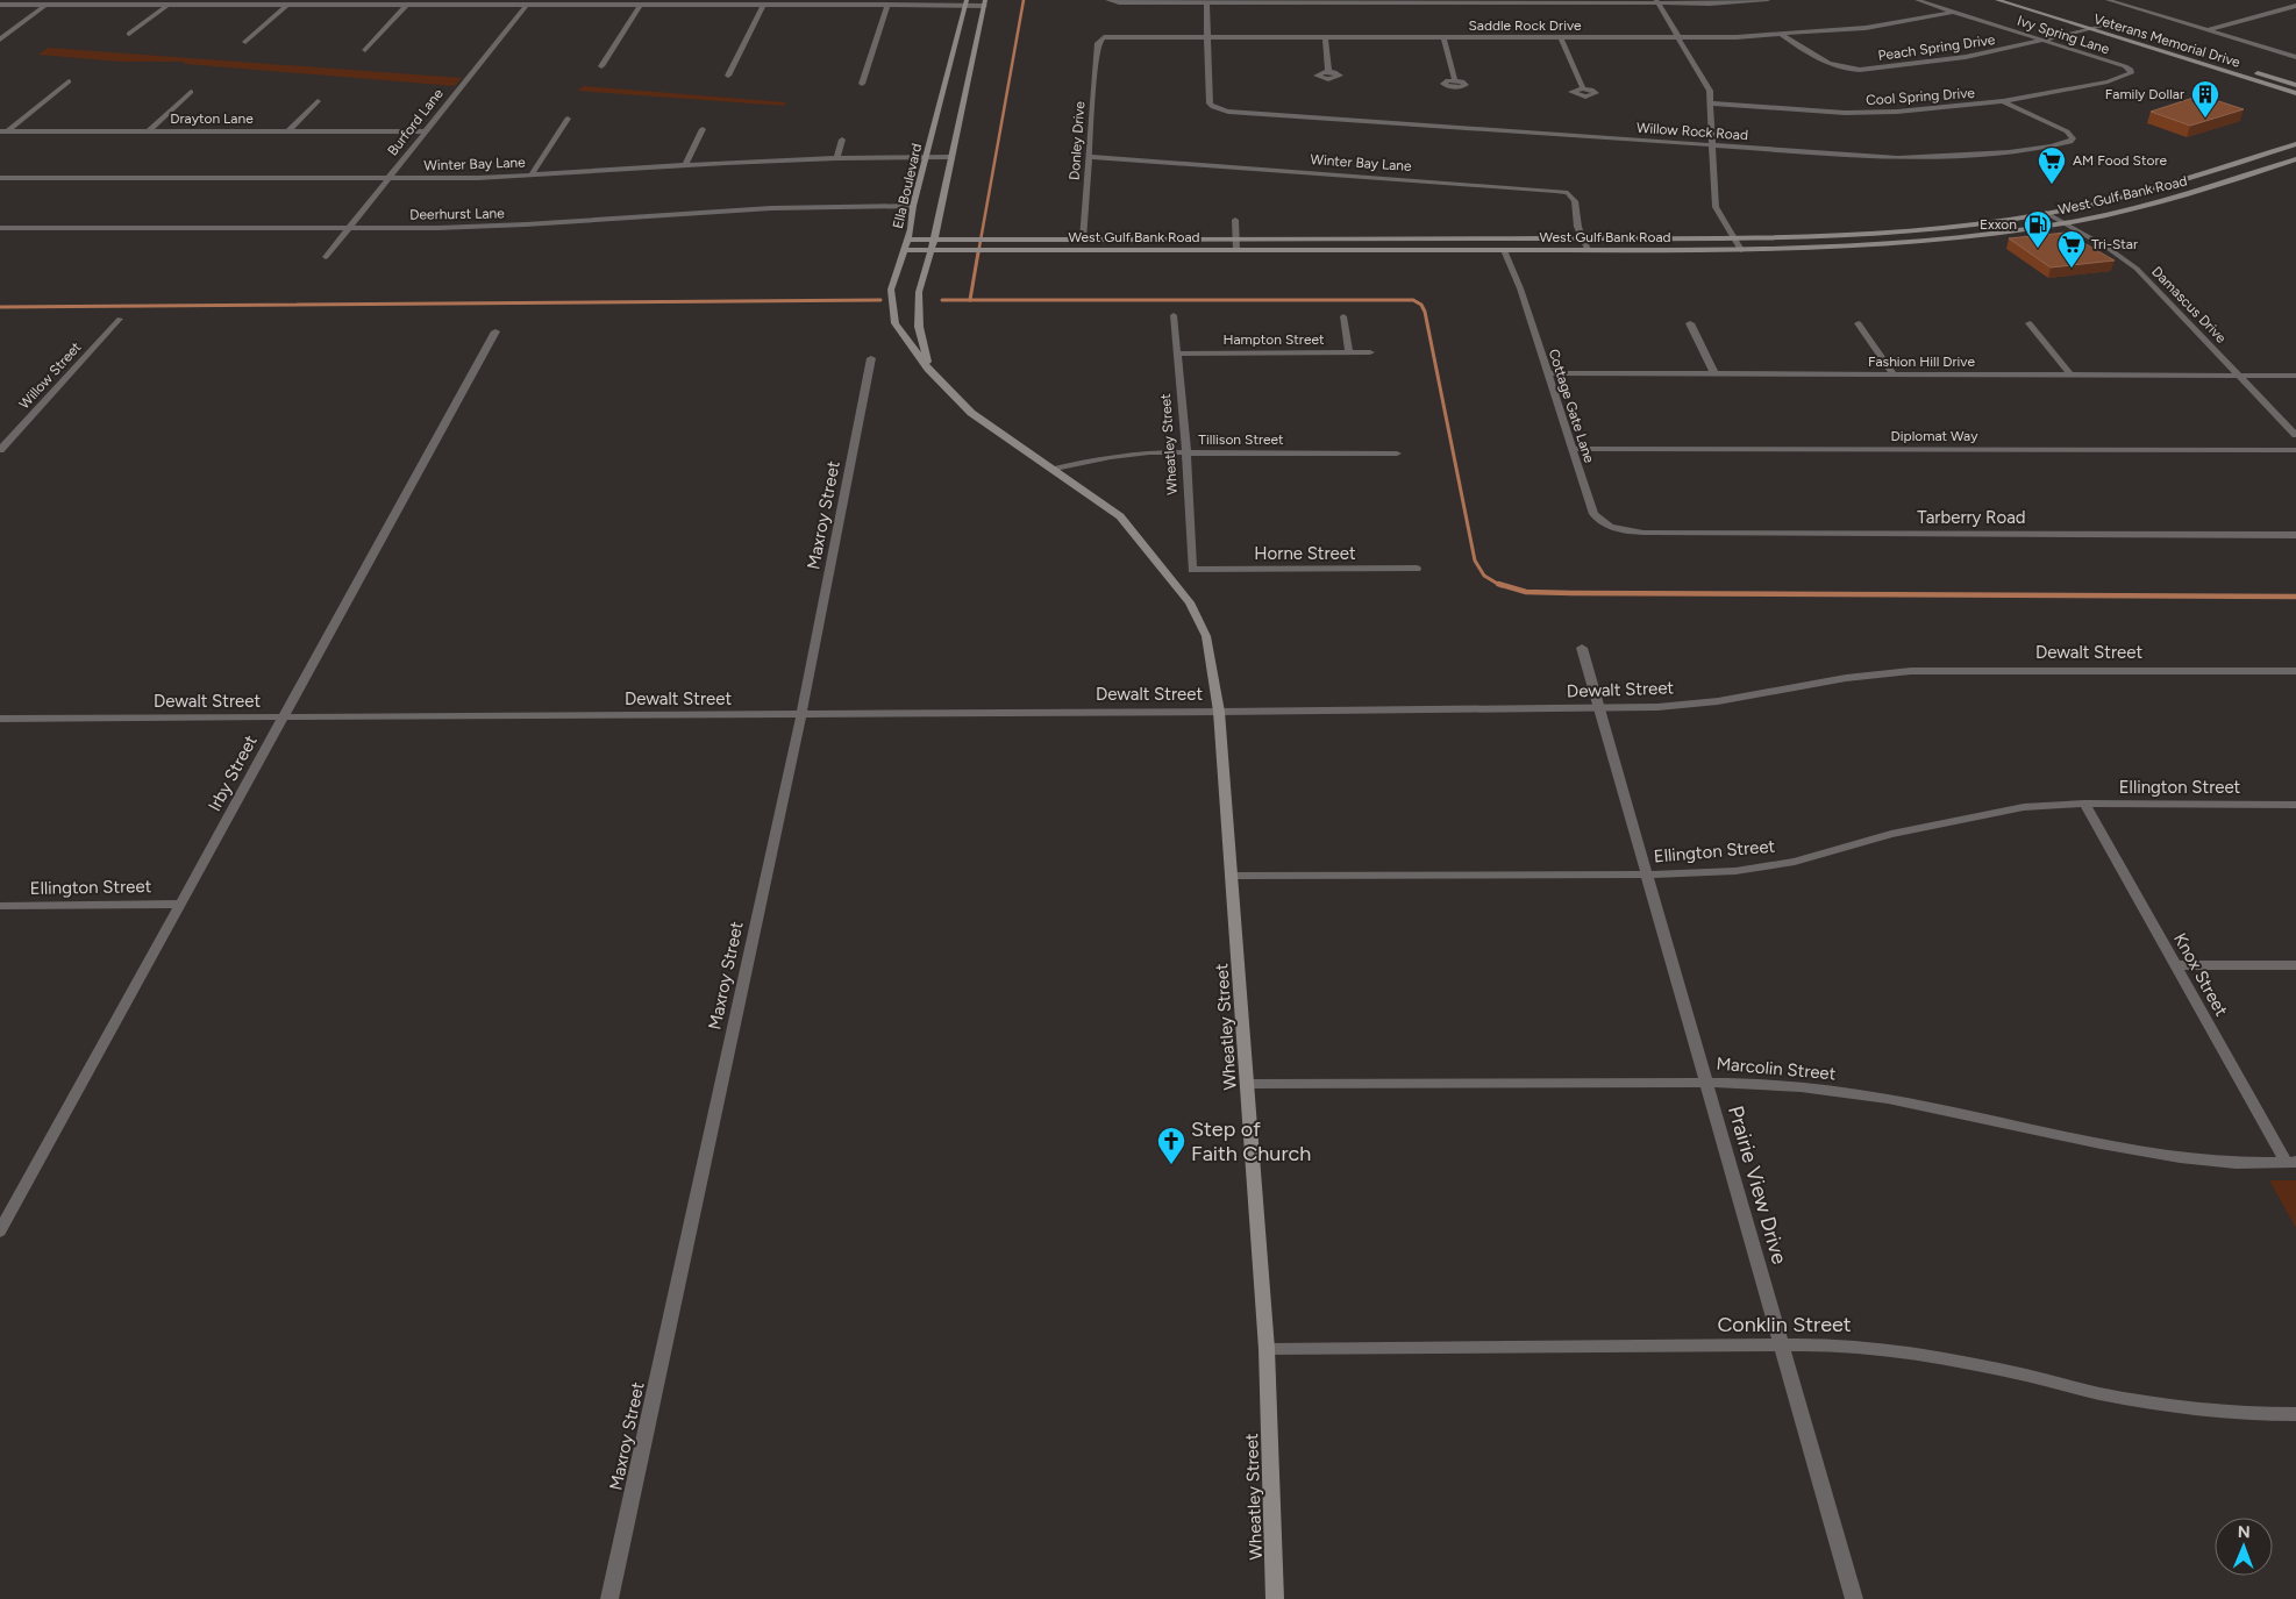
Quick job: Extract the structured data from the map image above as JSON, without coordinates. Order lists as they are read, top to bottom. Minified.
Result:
{"streets":{"main road":["Veterans Memorial Drive","Ella Boulevard","West Gulf Bank Road","Wheatley Street"],"street":["Saddle Rock Drive","Ivy Spring Lane","Peach Spring Drive","Cool Spring Drive","Drayton Lane","Burford Lane","Willow Rock Road","Donley Drive","Winter Bay Lane","Deerhurst Lane","Damascus Drive","Hampton Street","Fashion Hill Drive","Willow Street","Cottage Gate Lane","Diplomat Way","Tillison Street","Maxroy Street","Tarberry Road","Horne Street","Dewalt Street","Irby Street","Ellington Street","Knox Street","Marcolin Street","Prairie View Drive","Conklin Street"]},"crossings":[["Saddle Rock Drive","Ivy Spring Lane"],["Saddle Rock Drive","Peach Spring Drive"],["Saddle Rock Drive","Willow Rock Road"],["Saddle Rock Drive","Donley Drive"],["Ivy Spring Lane","Peach Spring Drive"],["Ivy Spring Lane","Cool Spring Drive"],["Veterans Memorial Drive","Peach Spring Drive"],["Cool Spring Drive","Willow Rock Road"],["Drayton Lane","Burford Lane"],["Burford Lane","Winter Bay Lane"],["Burford Lane","Deerhurst Lane"],["Donley Drive","Winter Bay Lane"],["Donley Drive","West Gulf Bank Road"],["Winter Bay Lane","Ella Boulevard"],["Winter Bay Lane","West Gulf Bank Road"],["Ella Boulevard","West Gulf Bank Road"],["Ella Boulevard","Deerhurst Lane"],["Ella Boulevard","Tillison Street"],["Ella Boulevard","Wheatley Street"],["West Gulf Bank Road","Damascus Drive"],["West Gulf Bank Road","Cottage Gate Lane"],["Damascus Drive","Fashion Hill Drive"],["Hampton Street","Wheatley Street"],["Fashion Hill Drive","Cottage Gate Lane"],["Cottage Gate Lane","Diplomat Way"],["Cottage Gate Lane","Tarberry Road"],["Tillison Street","Wheatley Street"],["Wheatley Street","Horne Street"],["Wheatley Street","Dewalt Street"],["Wheatley Street","Ellington Street"],["Wheatley Street","Marcolin Street"],["Wheatley Street","Conklin Street"],["Maxroy Street","Dewalt Street"],["Dewalt Street","Irby Street"],["Dewalt Street","Prairie View Drive"],["Irby Street","Ellington Street"],["Ellington Street","Knox Street"],["Ellington Street","Prairie View Drive"],["Knox Street","Marcolin Street"],["Marcolin Street","Prairie View Drive"],["Prairie View Drive","Conklin Street"]],"places":{"building":["Family Dollar"],"supermarket":["AM Food Store","Tri-Star"],"fuel station":["Exxon"],"church":["Step of Faith Church"]},"north":"top"}
